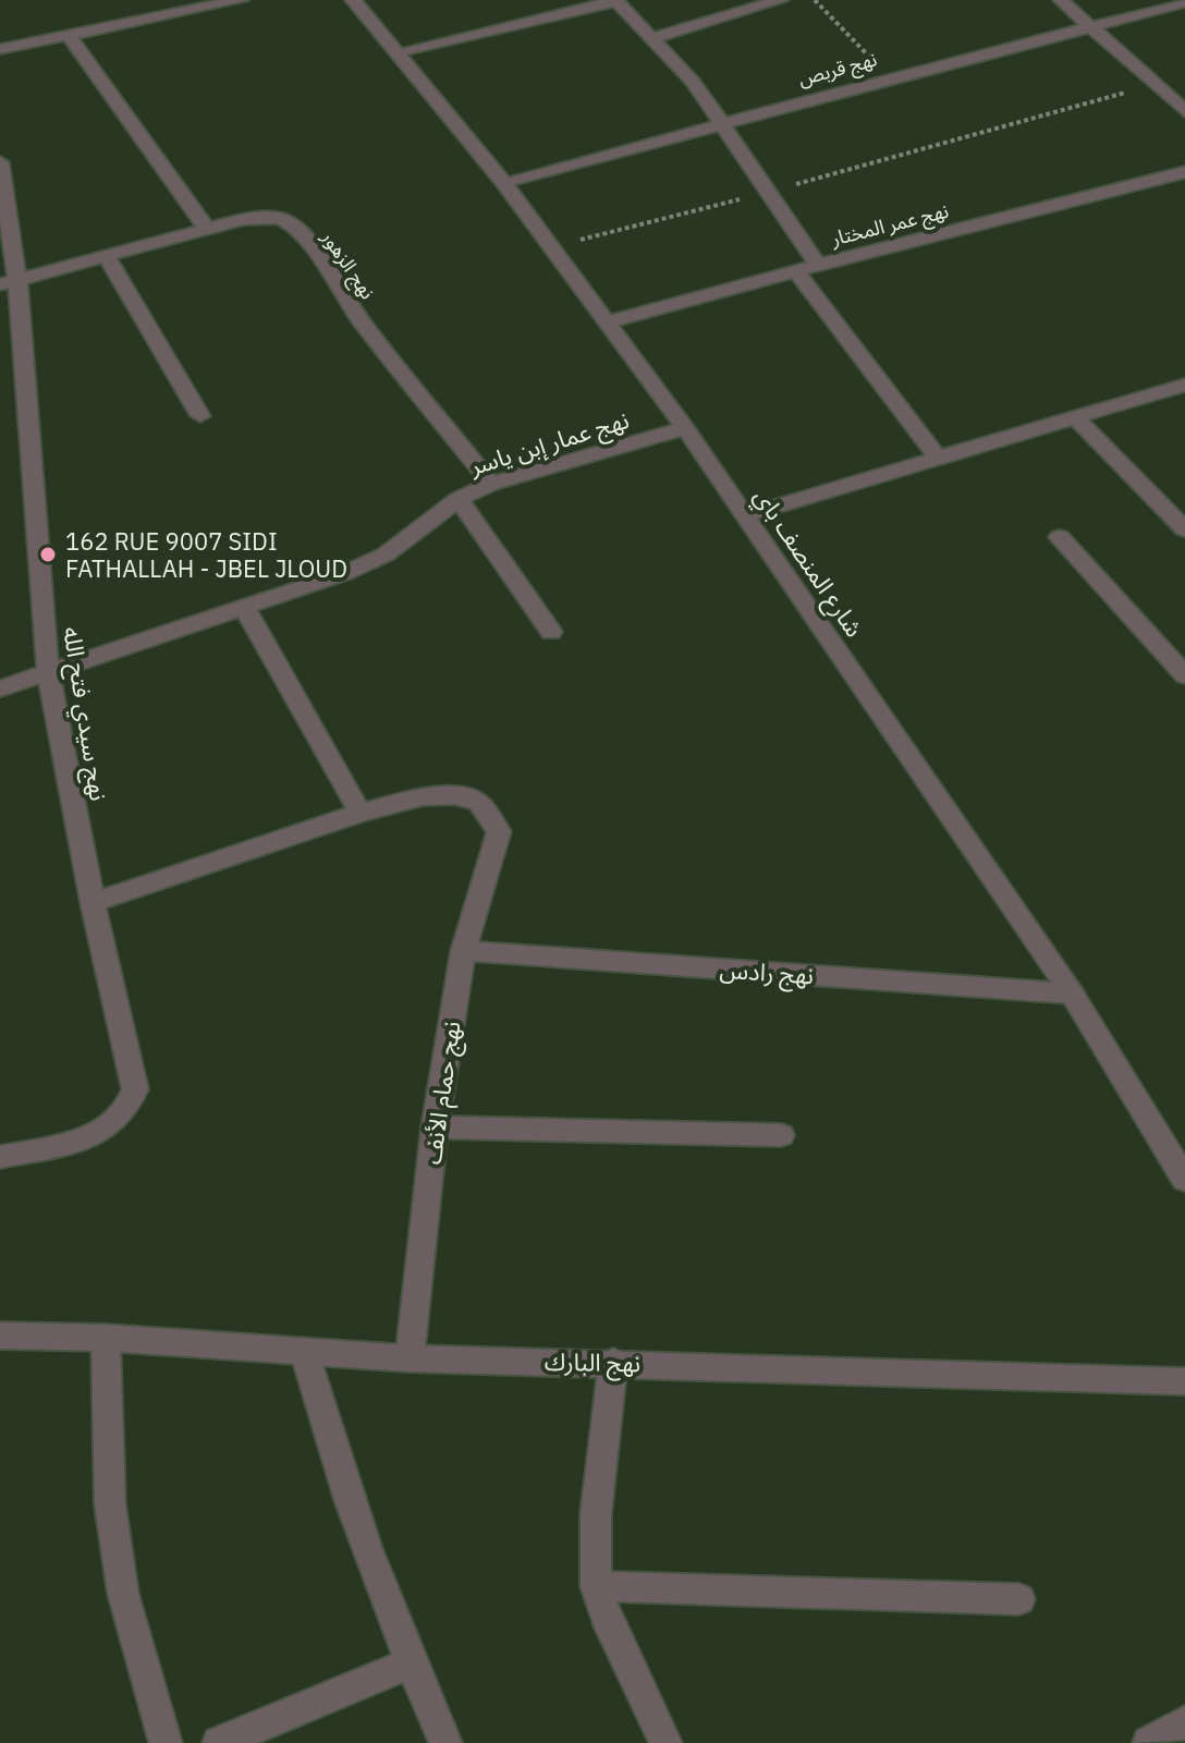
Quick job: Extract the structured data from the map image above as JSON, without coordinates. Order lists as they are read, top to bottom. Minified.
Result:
{"streets":{"street":["نهج قربص","نهج عمر المختار","نهج الزهور","نهج عمار إبن ياسر","شارع المنصف باي","نهج سيدي فتح الله","نهج رادس","نهج حمام الأنف","نهج البارك"]},"crossings":[["نهج قربص","شارع المنصف باي"],["نهج عمر المختار","شارع المنصف باي"],["نهج الزهور","نهج عمار إبن ياسر"],["نهج الزهور","نهج سيدي فتح الله"],["نهج عمار إبن ياسر","شارع المنصف باي"],["نهج عمار إبن ياسر","نهج سيدي فتح الله"],["شارع المنصف باي","نهج رادس"],["نهج رادس","نهج حمام الأنف"],["نهج حمام الأنف","نهج البارك"]],"places":["162 RUE 9007 SIDI FATHALLAH - JBEL JLOUD"]}
